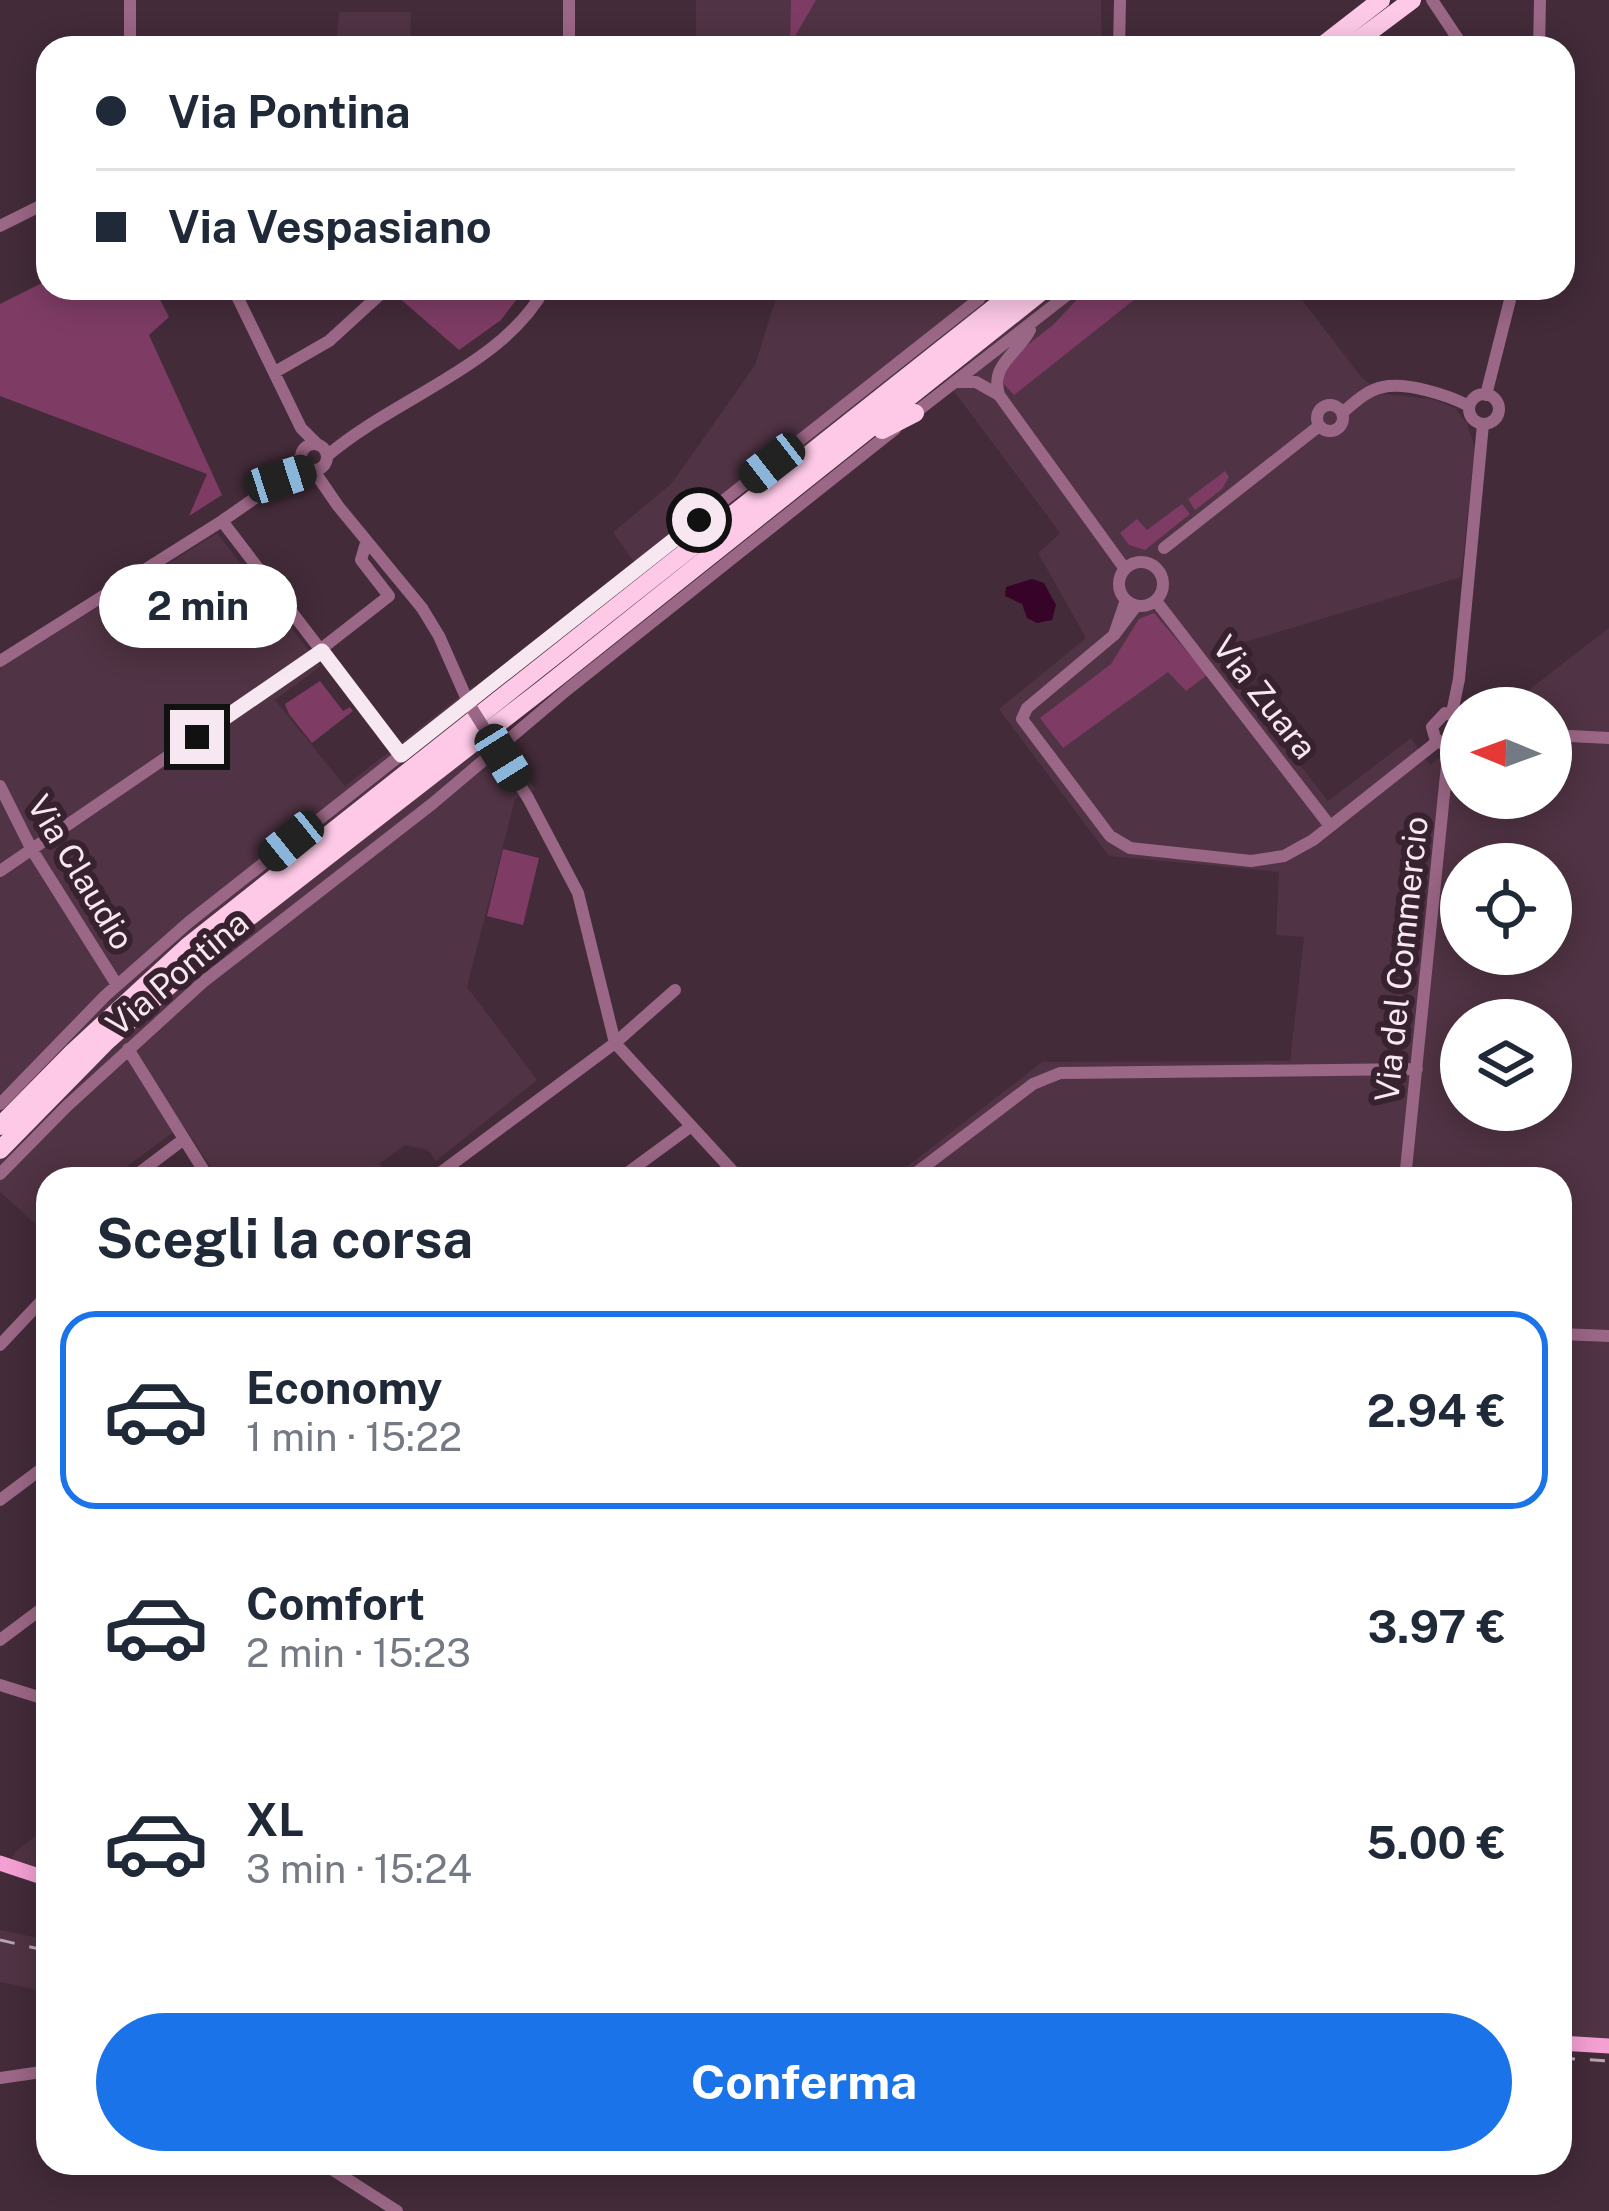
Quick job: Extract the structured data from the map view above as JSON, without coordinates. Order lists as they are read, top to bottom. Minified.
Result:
{"streets":{"street":["Via Zuara","Via Claudio","Via del Commercio","Via Pontina"]},"crossings":[["Via Claudio","Via Pontina"]],"north":"left","page":{"banner":["Via Pontina","Via Vespasiano"],"bubble":"2 min","heading":"Scegli la corsa","list":[{"name":"Economy","note":"1 min · 15:22","value":"2.94 €"},{"name":"Comfort","note":"2 min · 15:23","value":"3.97 €"},{"name":"XL","note":"3 min · 15:24","value":"5.00 €"}],"buttons":"Conferma"}}
